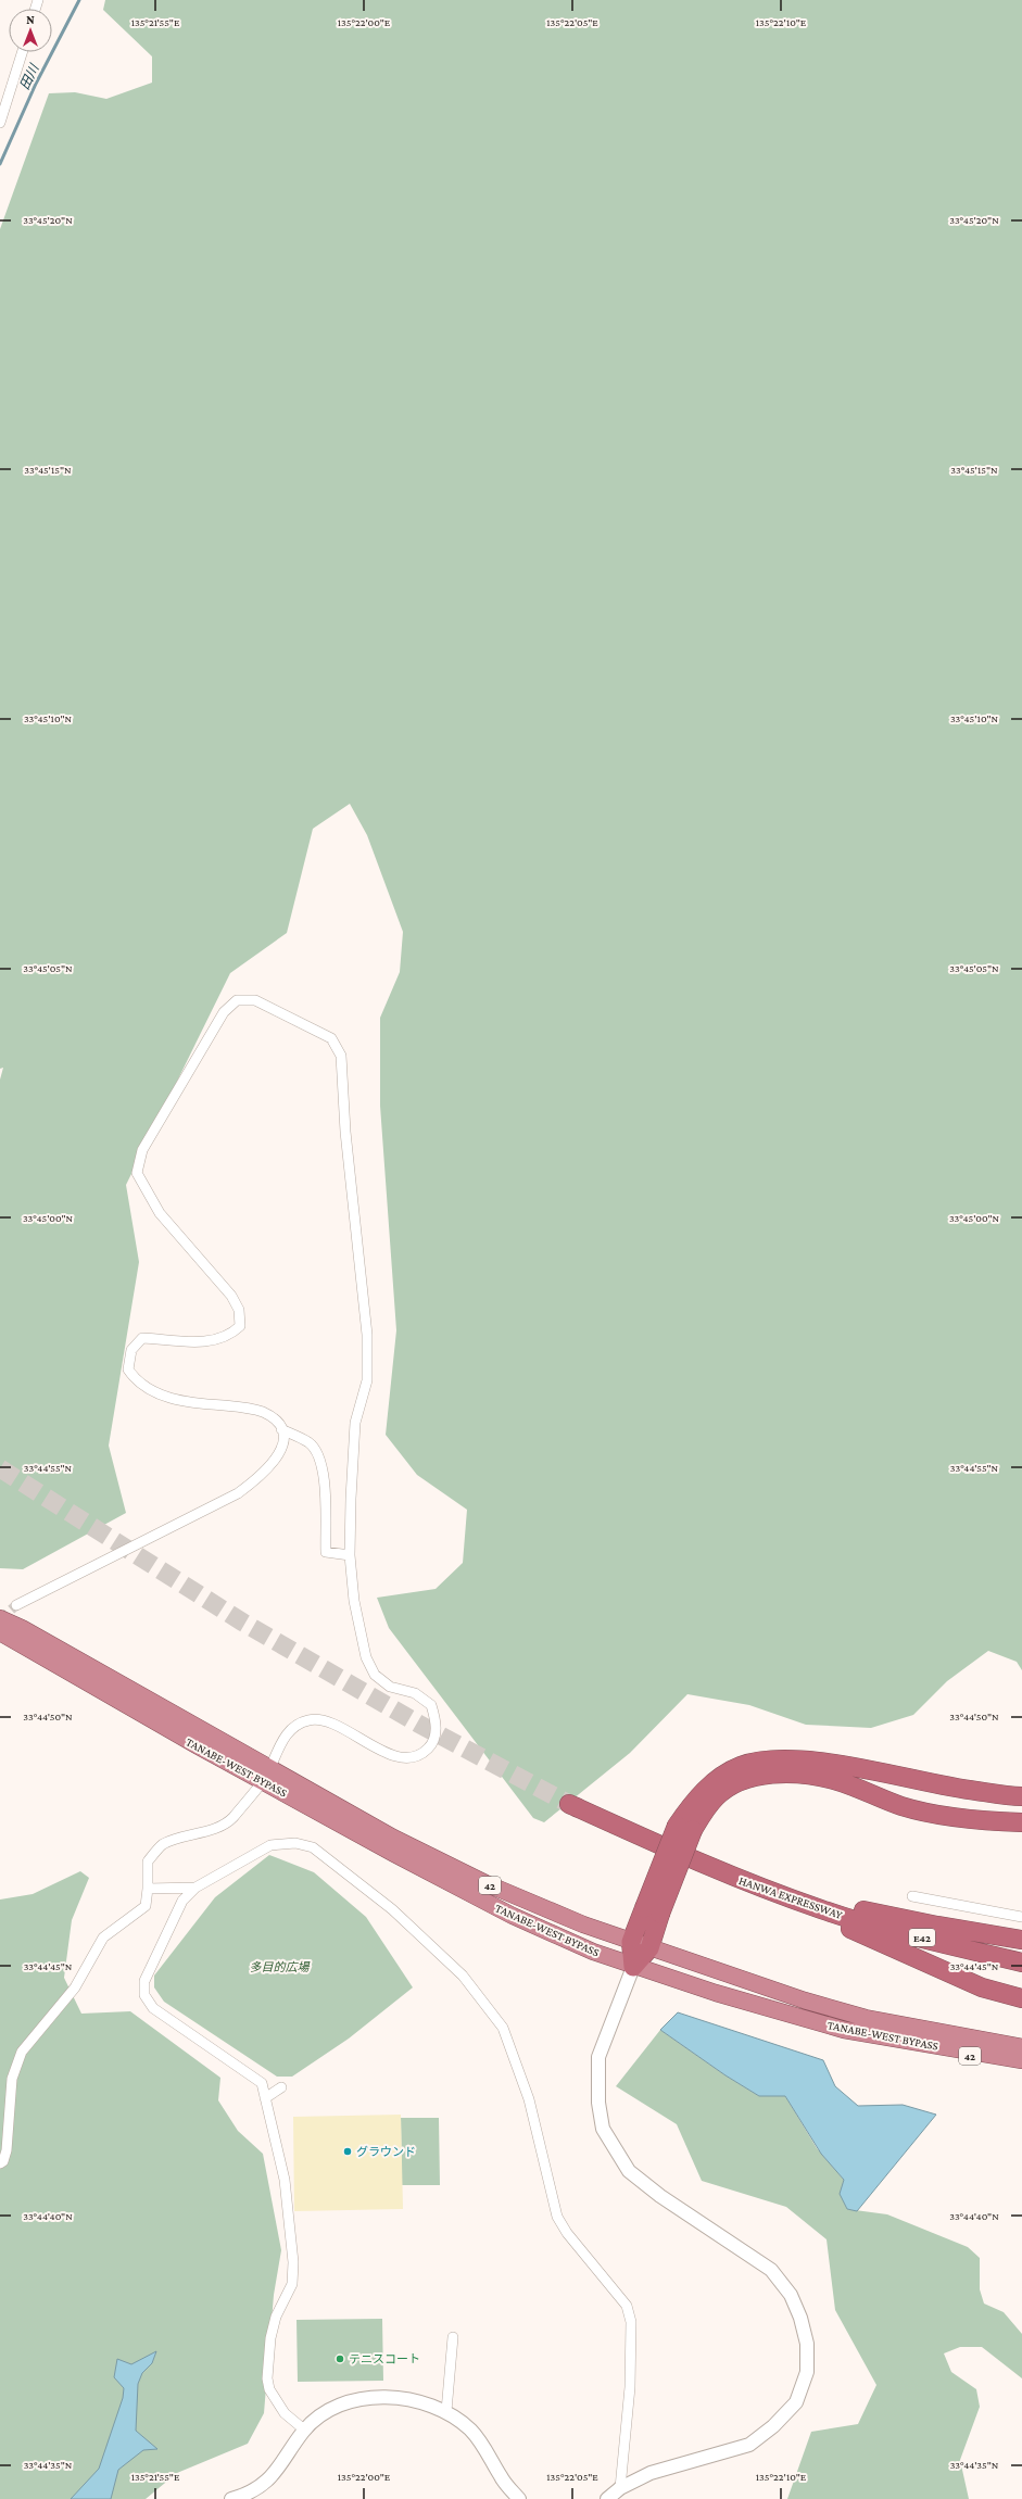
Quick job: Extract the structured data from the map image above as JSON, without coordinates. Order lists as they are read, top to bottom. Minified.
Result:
{"streets":{"highway":["TANABE-WEST BYPASS","42","HANWA EXPRESSWAY","E42"]},"crossings":[["TANABE-WEST BYPASS","42"]],"water":["田川"],"parks":["多目的広場"],"places":["グラウンド","テニスコート"],"north":"top","coordinates":["135°21'55\"E","135°22'00\"E","135°22'05\"E","135°22'10\"E","33°45'20\"N","33°45'15\"N","33°45'10\"N","33°45'05\"N","33°45'00\"N","33°44'55\"N","33°44'50\"N","33°44'45\"N","33°44'40\"N","33°44'35\"N"]}
